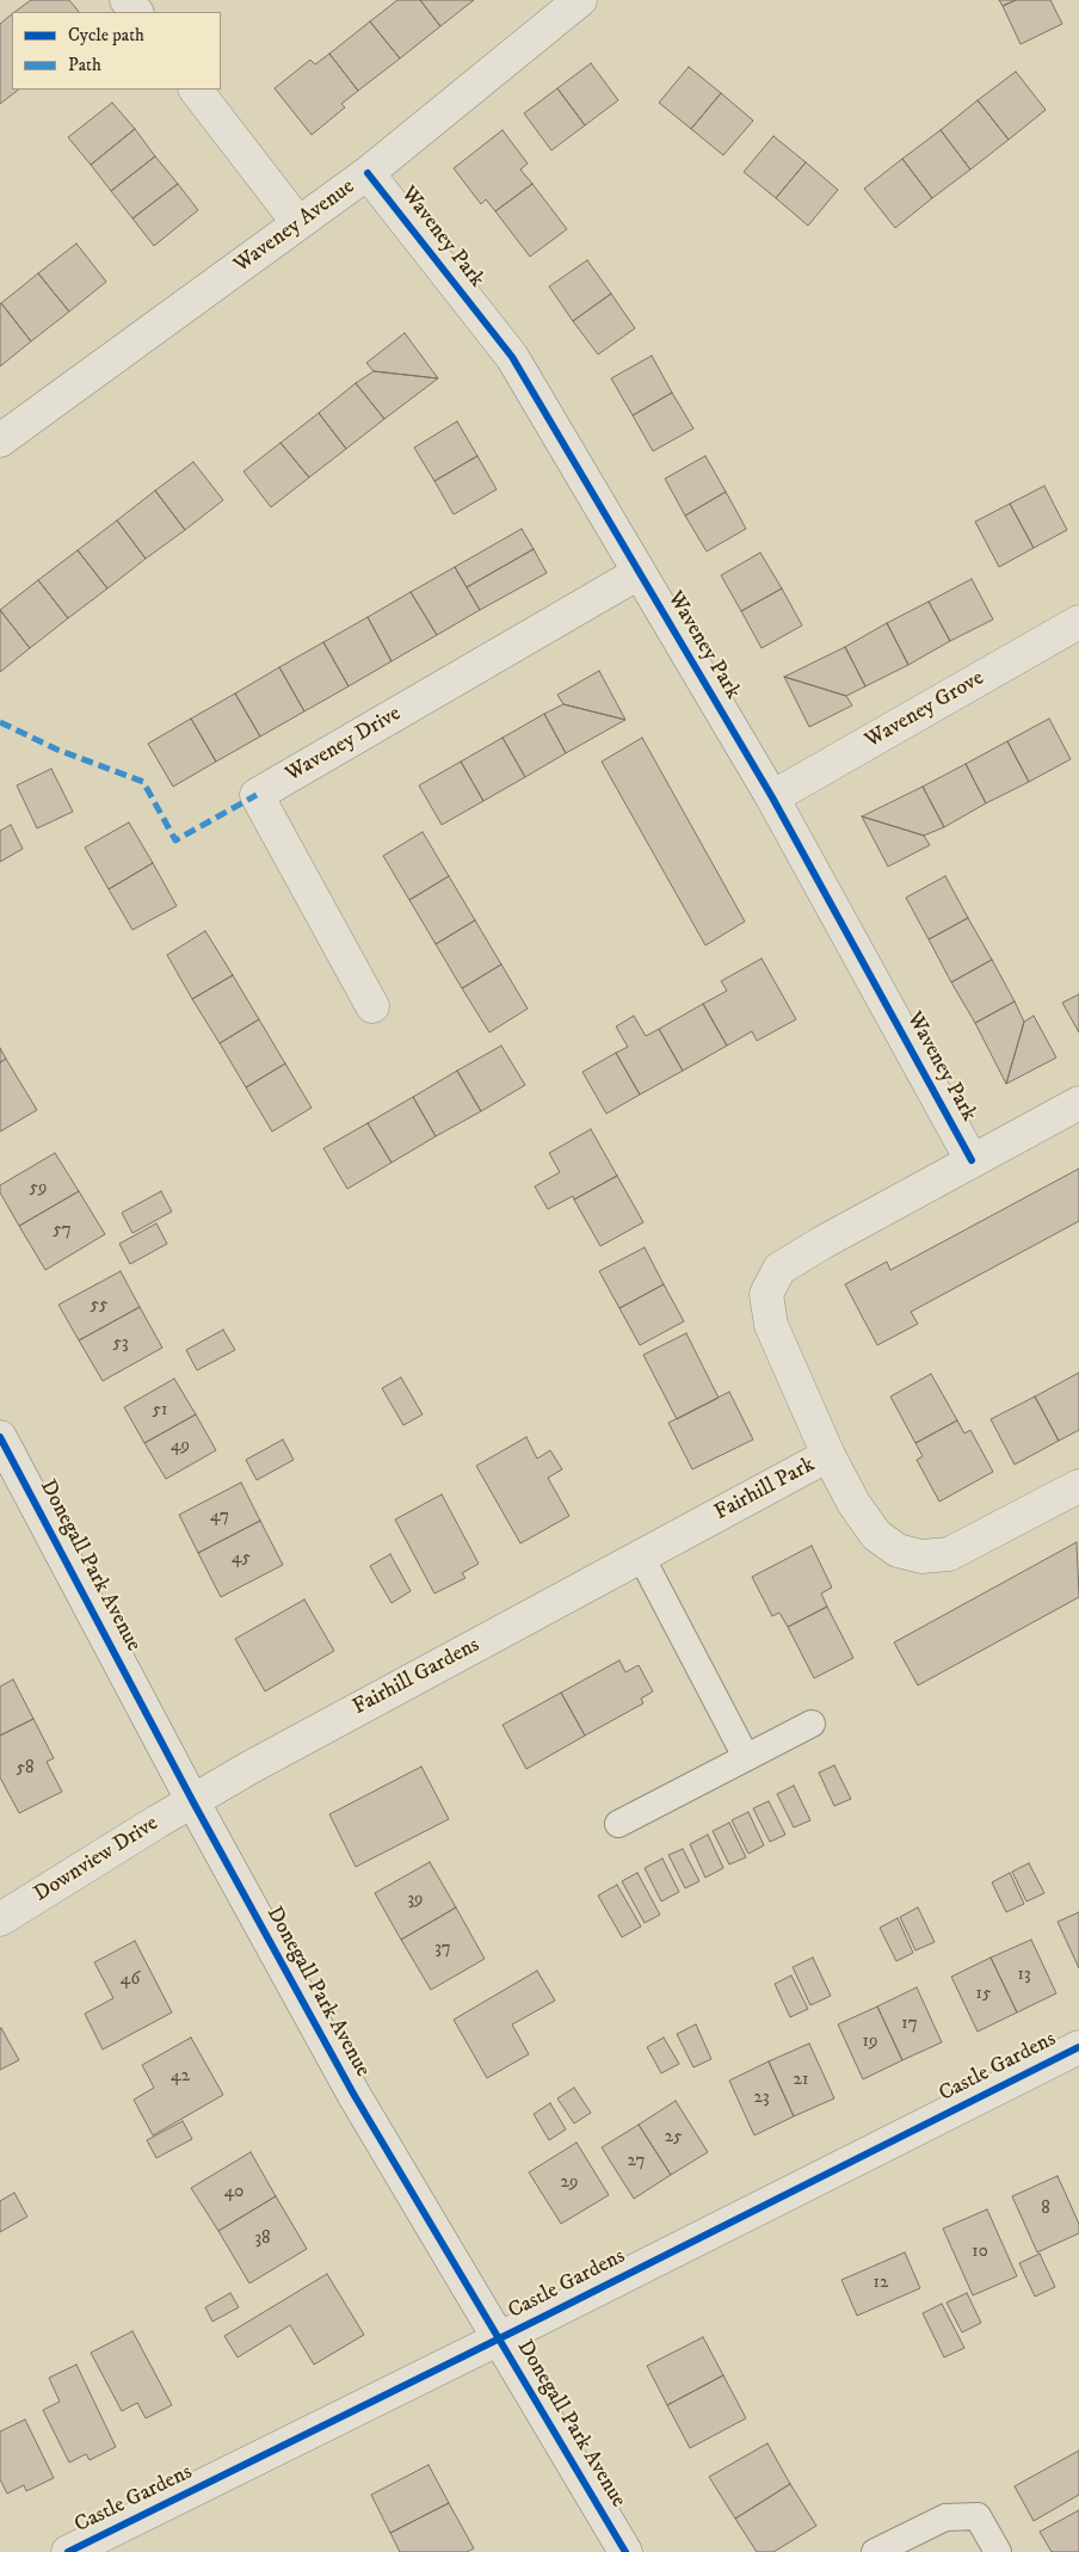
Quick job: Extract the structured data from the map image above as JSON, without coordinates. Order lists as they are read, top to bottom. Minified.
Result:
{"streets":{"street":["Waveney Avenue","Waveney Park","Waveney Grove","Waveney Drive","Fairhill Park","Donegall Park Avenue","Fairhill Gardens","Downview Drive","Castle Gardens"]},"crossings":[["Waveney Avenue","Waveney Park"],["Waveney Park","Waveney Grove"],["Waveney Park","Waveney Drive"],["Fairhill Park","Fairhill Gardens"],["Donegall Park Avenue","Fairhill Gardens"],["Donegall Park Avenue","Downview Drive"],["Donegall Park Avenue","Castle Gardens"],["Fairhill Gardens","Downview Drive"]],"house_numbers":["59","57","55","53","51","49","47","45","58","39","37","13","46","15","17","19","42","21","23","25","27","29","40","8","38","10","12"],"legend":["Cycle path","Path"]}
